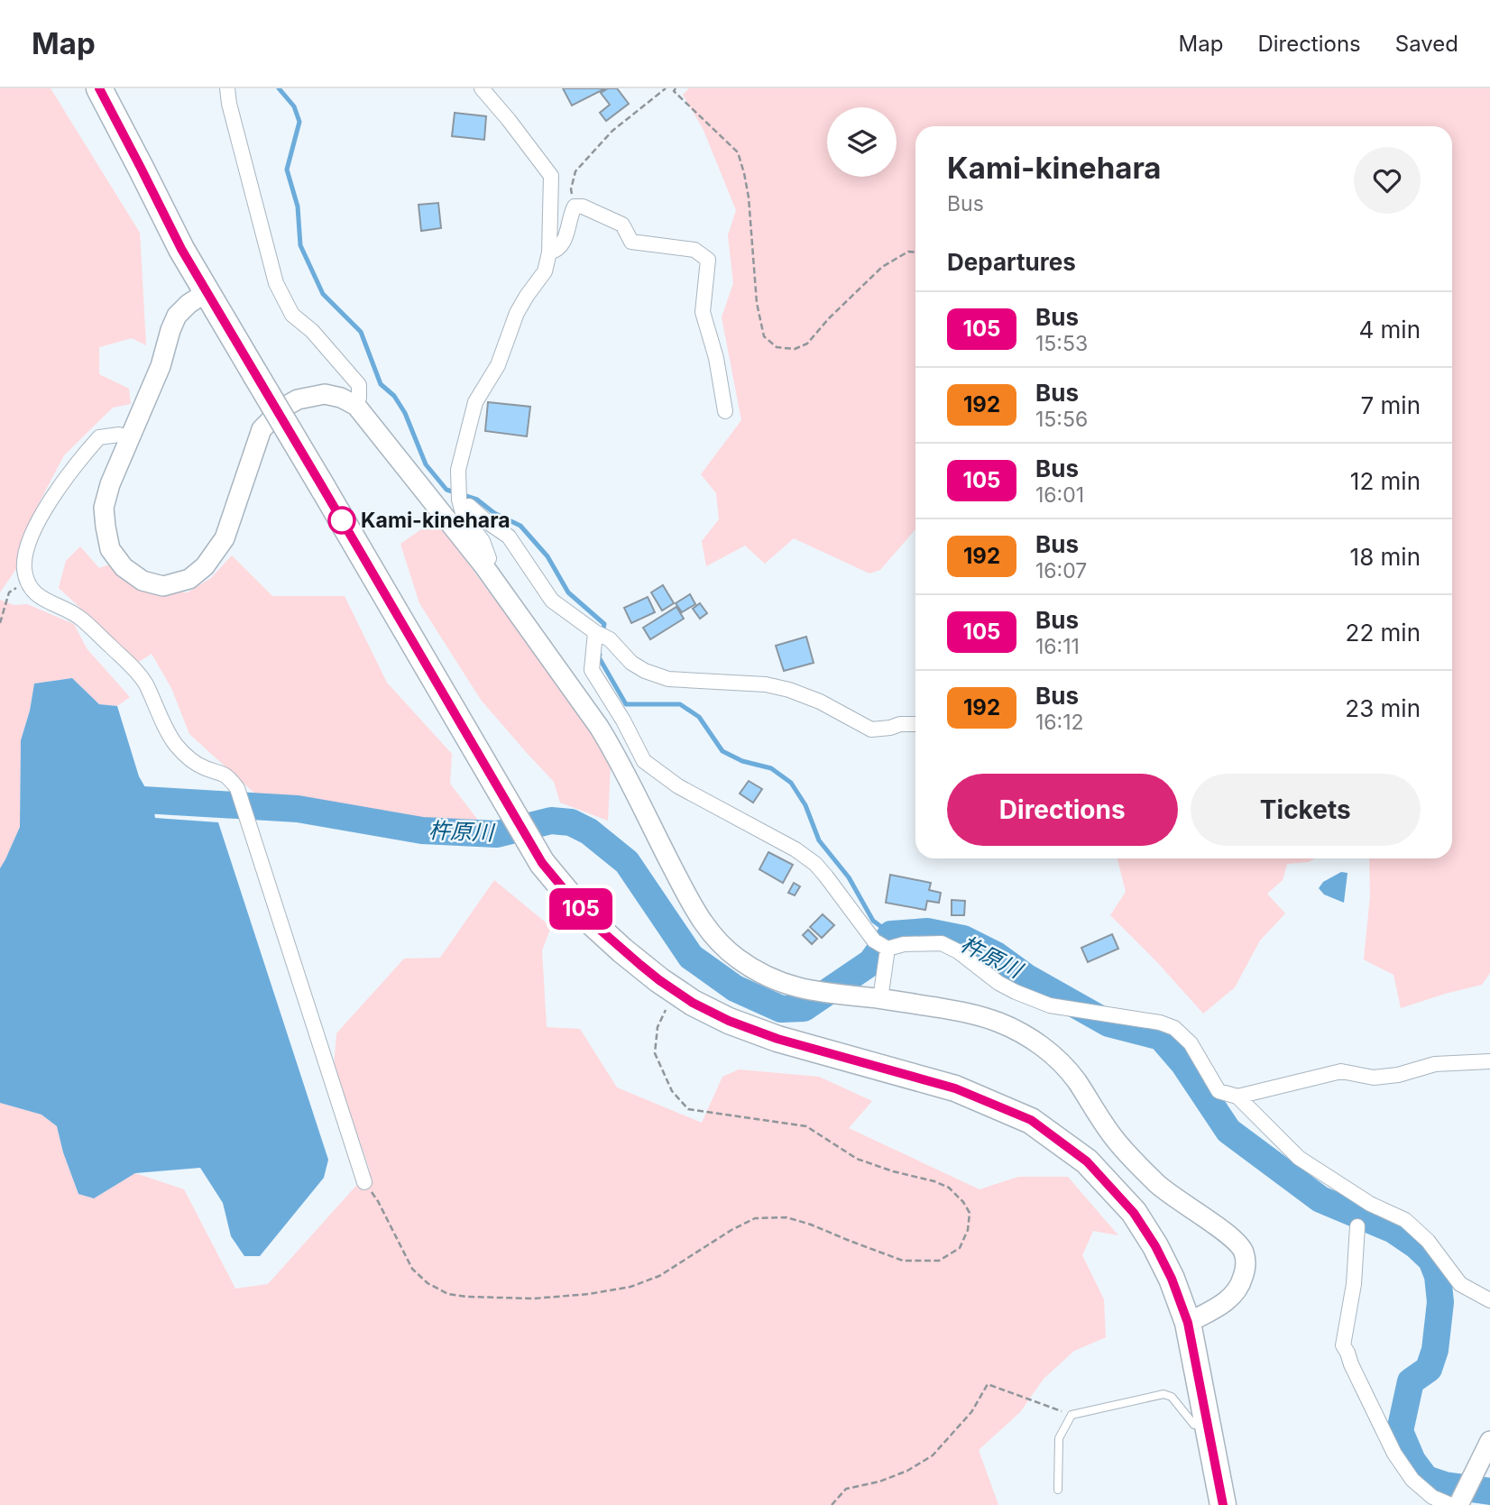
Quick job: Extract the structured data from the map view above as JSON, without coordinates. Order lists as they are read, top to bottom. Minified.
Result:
{"water":["杵原川"],"places":["Kami-kinehara"],"lines":["bus line 105"],"page":{"header":"Map","nav":["Map","Directions","Saved"],"on_map":"105","heading":[["Kami-kinehara","Bus"],"Departures"],"list":[{"mark":"105","name":"Bus","note":"15:53","value":"4 min"},{"mark":"192","name":"Bus","note":"15:56","value":"7 min"},{"mark":"105","name":"Bus","note":"16:01","value":"12 min"},{"mark":"192","name":"Bus","note":"16:07","value":"18 min"},{"mark":"105","name":"Bus","note":"16:11","value":"22 min"},{"mark":"192","name":"Bus","note":"16:12","value":"23 min"}],"buttons":["Directions","Tickets"]}}
